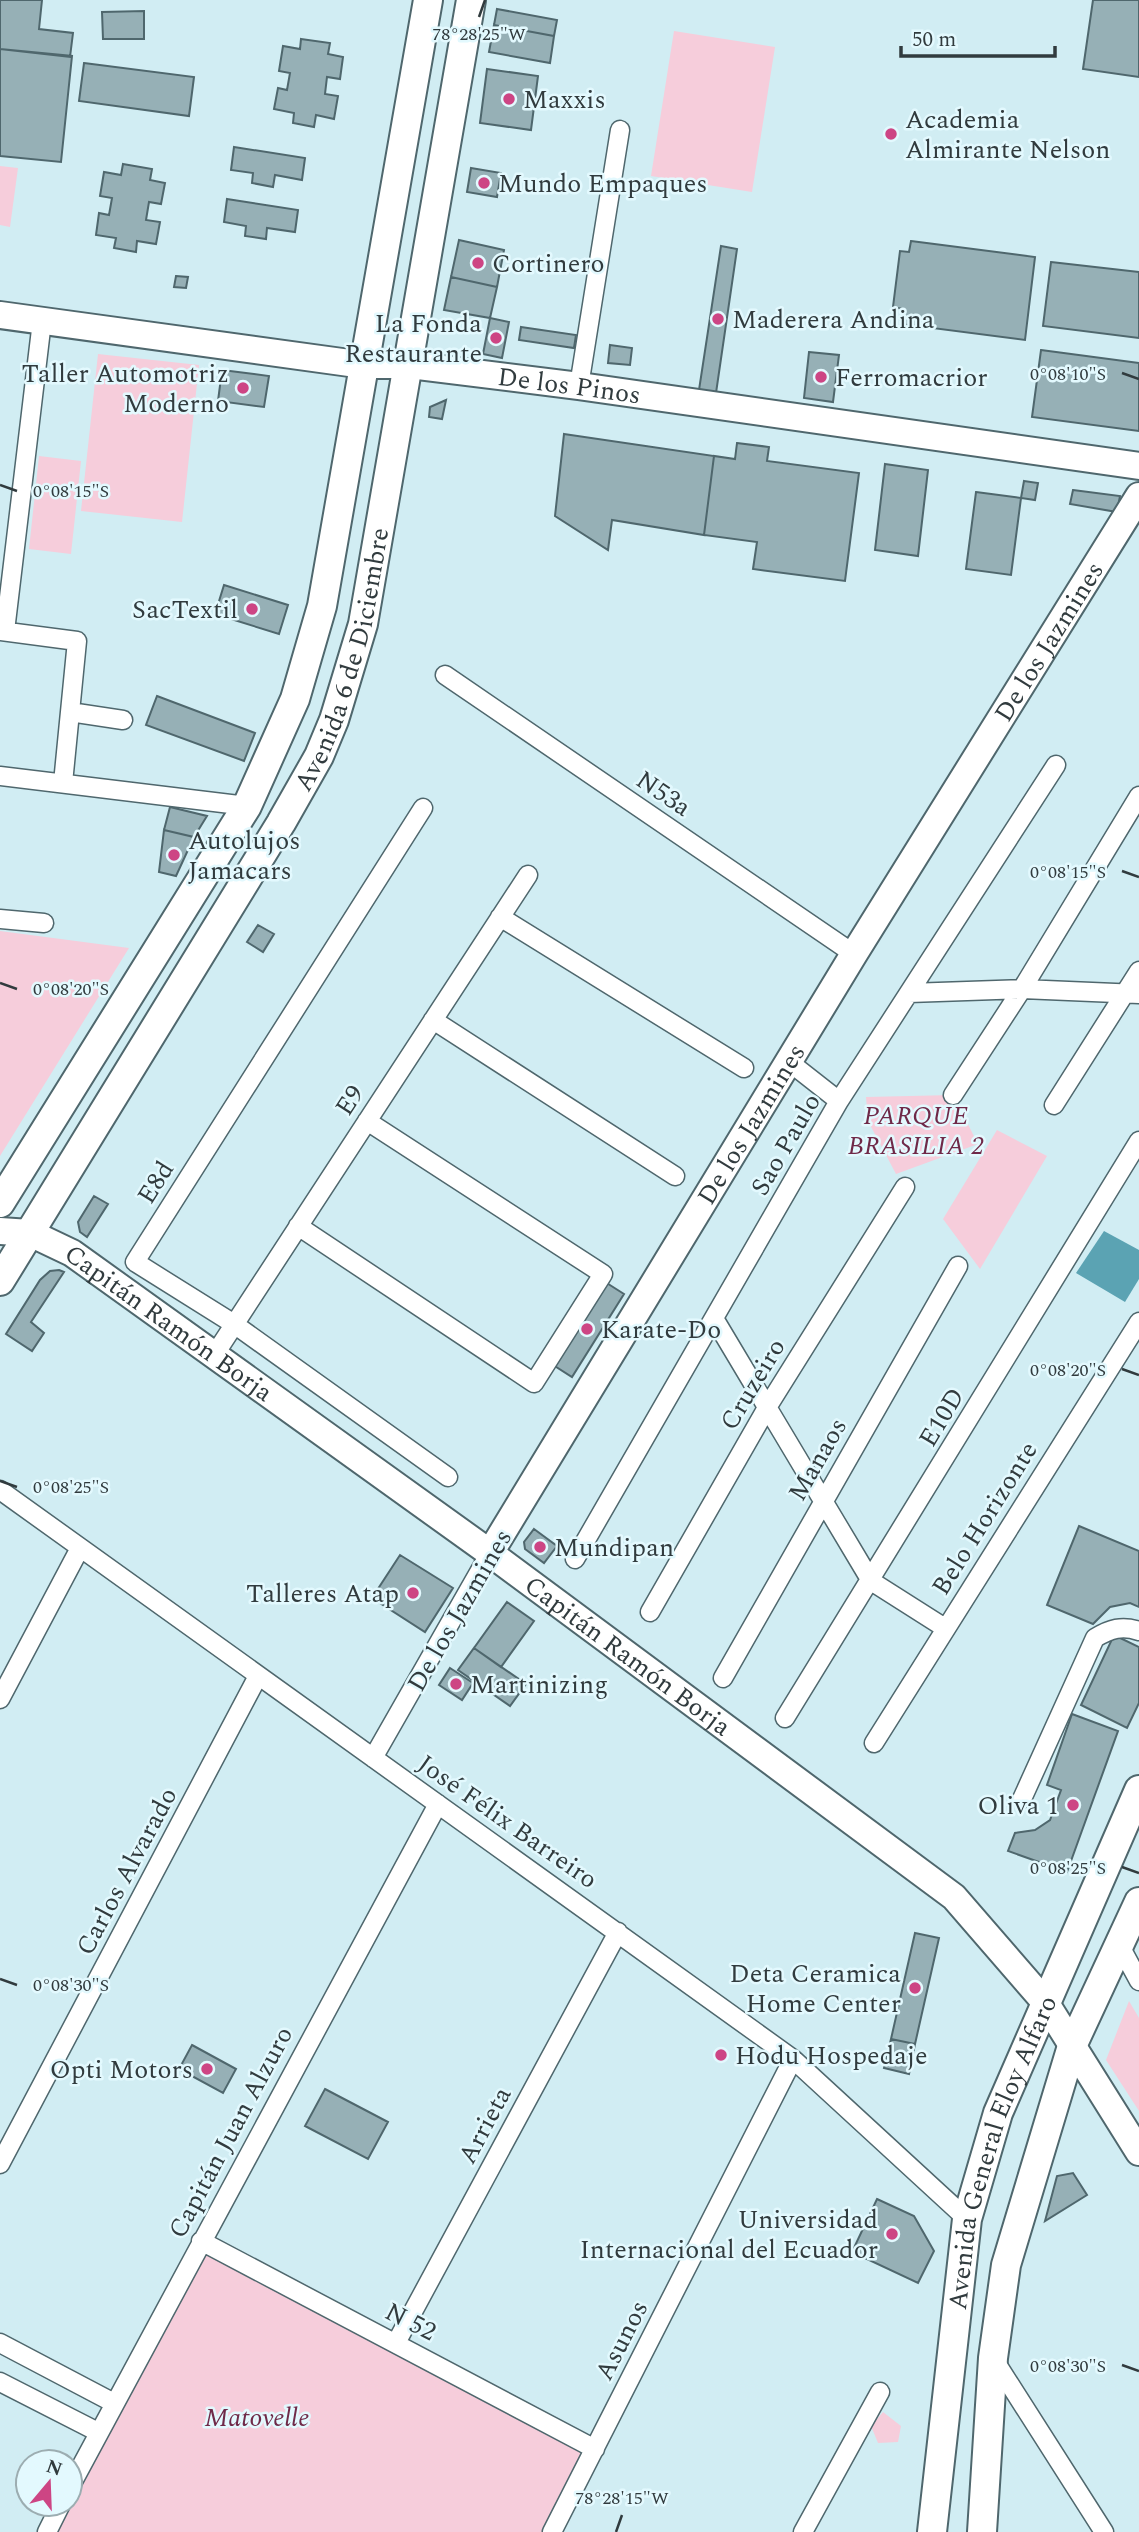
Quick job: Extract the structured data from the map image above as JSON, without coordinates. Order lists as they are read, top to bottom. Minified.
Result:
{"streets":{"main road":["Avenida 6 de Diciembre","Avenida General Eloy Alfaro"],"street":["De los Pinos","De los Jazmines","N53a","E9","Sao Paulo","E8d","Capitán Ramón Borja","Cruzeiro","E10D","Manaos","Belo Horizonte","José Félix Barreiro","Carlos Alvarado","Arrieta","Capitán Juan Alzuro","N 52","Asunos"]},"crossings":[["De los Pinos","Avenida 6 de Diciembre"],["De los Jazmines","N53a"],["De los Jazmines","Capitán Ramón Borja"],["De los Jazmines","José Félix Barreiro"],["Avenida 6 de Diciembre","Capitán Ramón Borja"],["E9","E8d"],["E9","Capitán Ramón Borja"],["Capitán Ramón Borja","Avenida General Eloy Alfaro"],["José Félix Barreiro","Carlos Alvarado"],["José Félix Barreiro","Arrieta"],["José Félix Barreiro","Capitán Juan Alzuro"],["José Félix Barreiro","Avenida General Eloy Alfaro"],["José Félix Barreiro","Asunos"],["Arrieta","N 52"],["Capitán Juan Alzuro","N 52"],["N 52","Asunos"]],"parks":["PARQUE BRASILIA 2","Matovelle"],"places":["Maxxis","Academia Almirante Nelson","Mundo Empaques","Cortinero","Maderera Andina","La Fonda Restaurante","Ferromacrior","Taller Automotriz Moderno","SacTextil","Autolujos Jamacars","Karate-Do","Mundipan","Talleres Atap","Martinizing","Oliva 1","Deta Ceramica Home Center","Hodu Hospedaje","Opti Motors","Universidad Internacional del Ecuador"],"scale_bar":"50 m","north":"top","coordinates":["78°28'25\"W","0°08'10\"S","0°08'15\"S","0°08'20\"S","0°08'25\"S","0°08'30\"S","78°28'15\"W"]}
